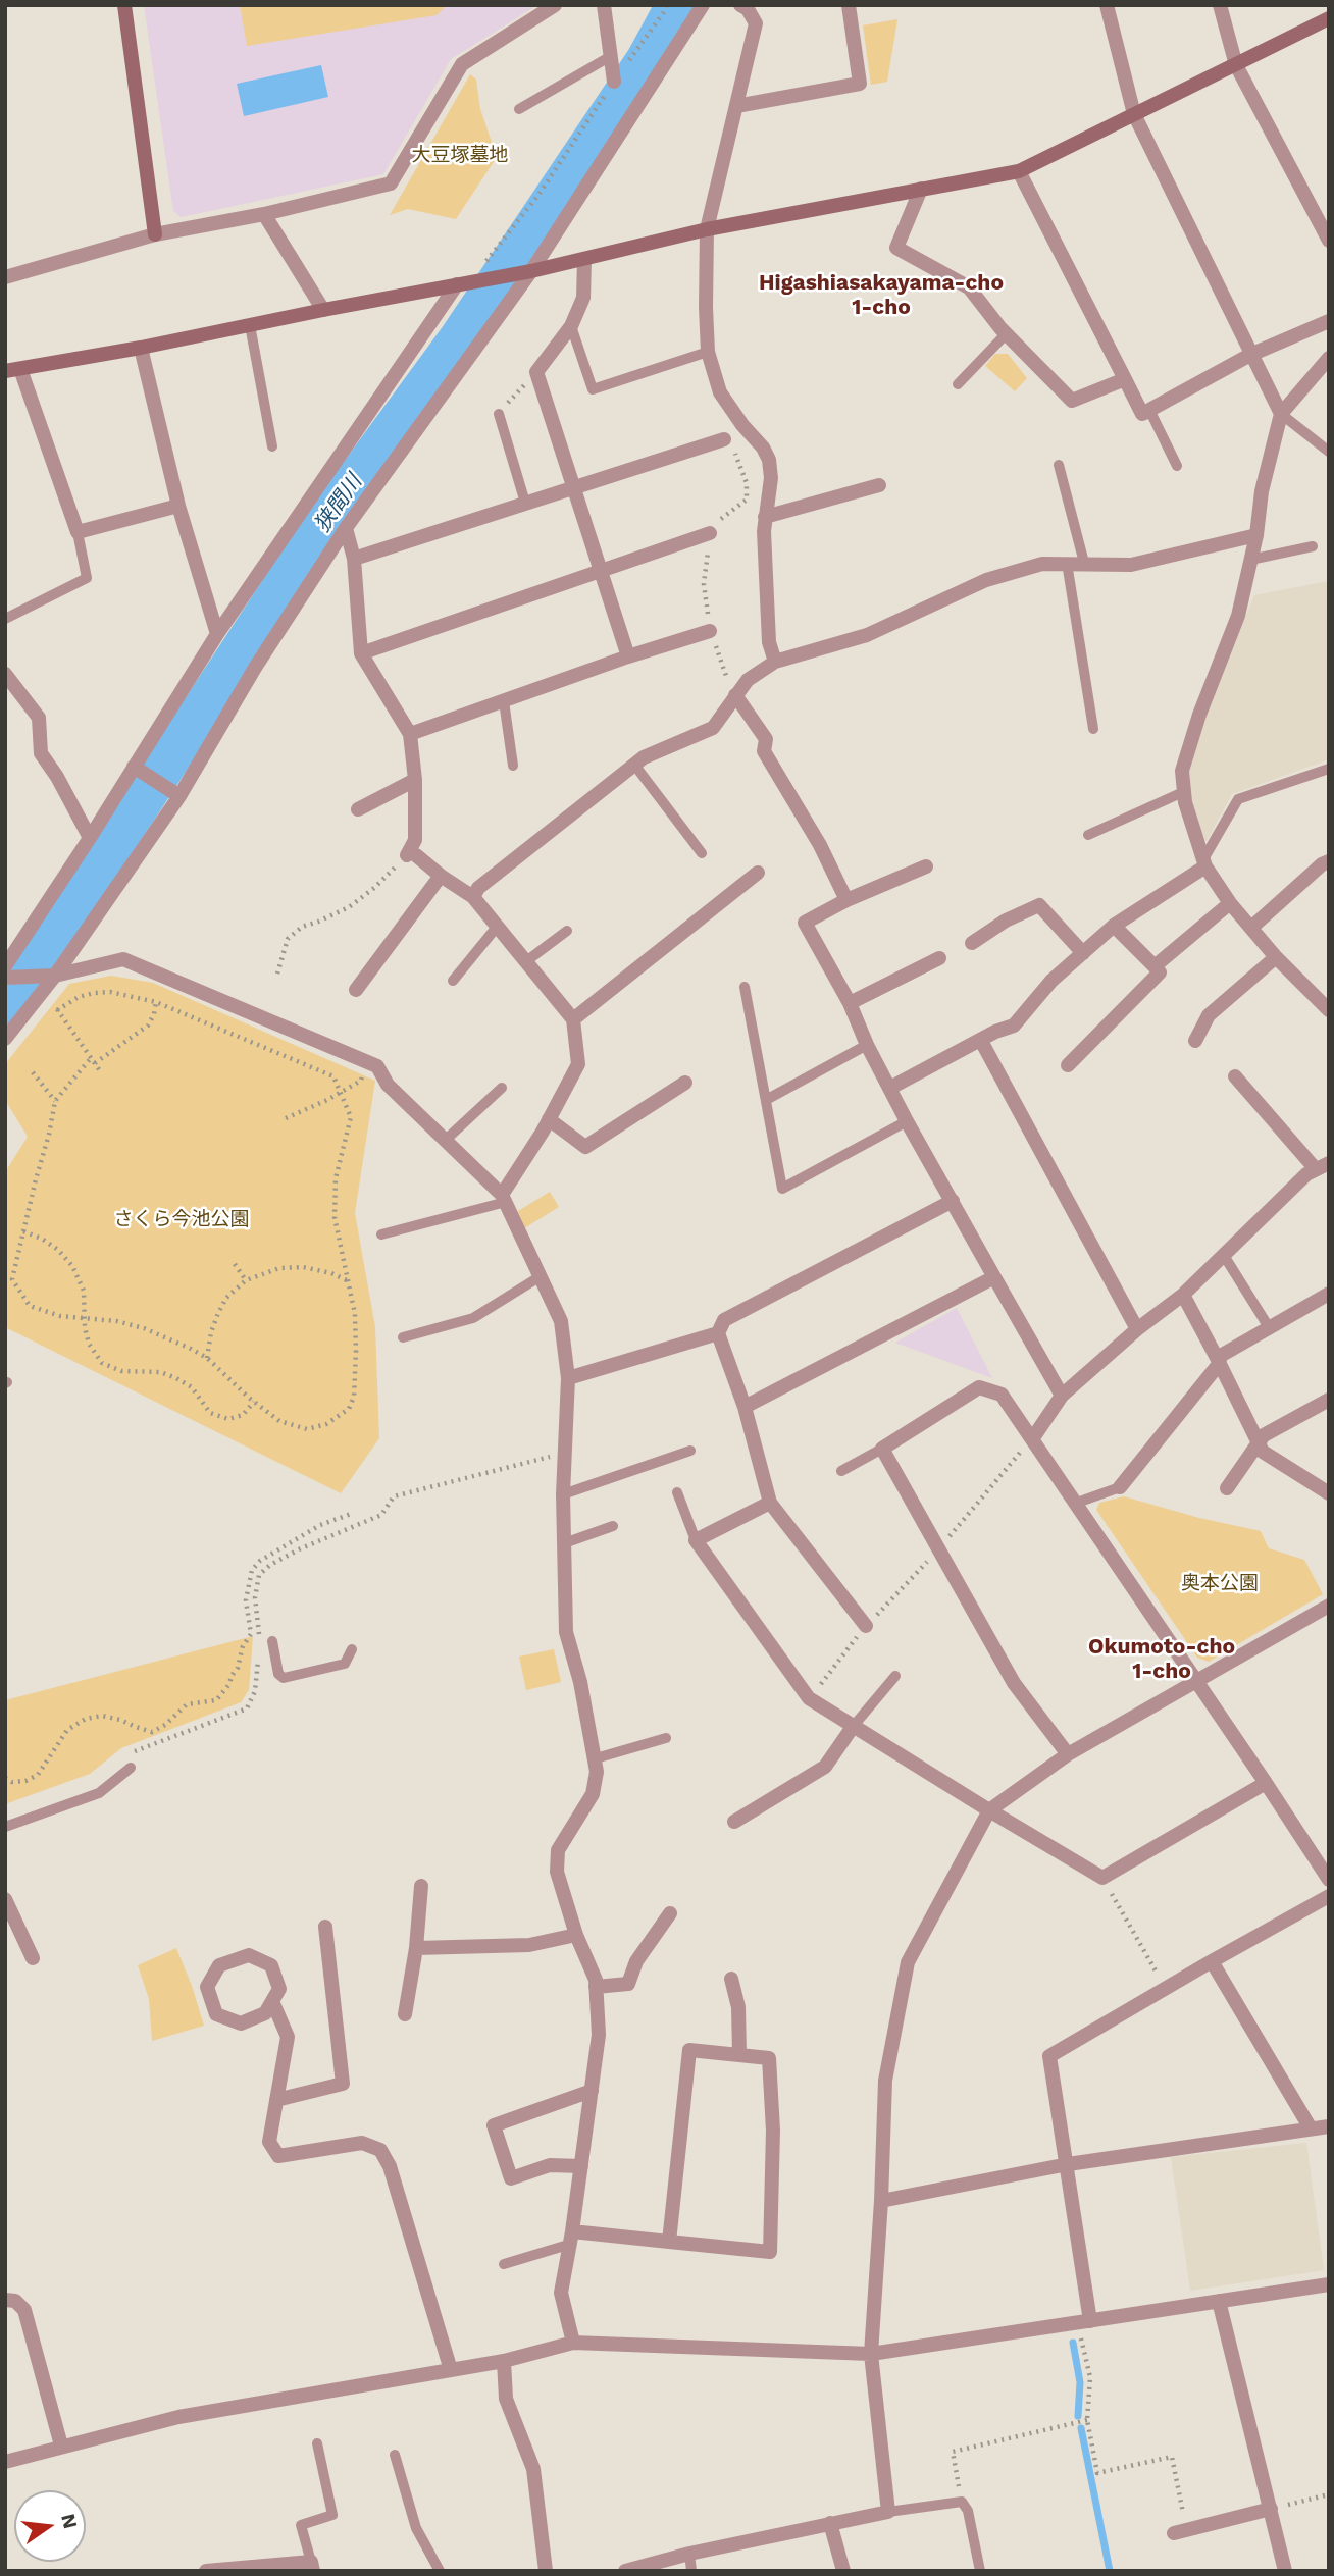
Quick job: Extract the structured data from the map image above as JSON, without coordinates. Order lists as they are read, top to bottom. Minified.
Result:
{"districts":["Higashiasakayama-cho 1-cho","Okumoto-cho 1-cho"],"water":["狭間川"],"parks":["大豆塚墓地","さくら今池公園","奥本公園"],"north":"right"}
